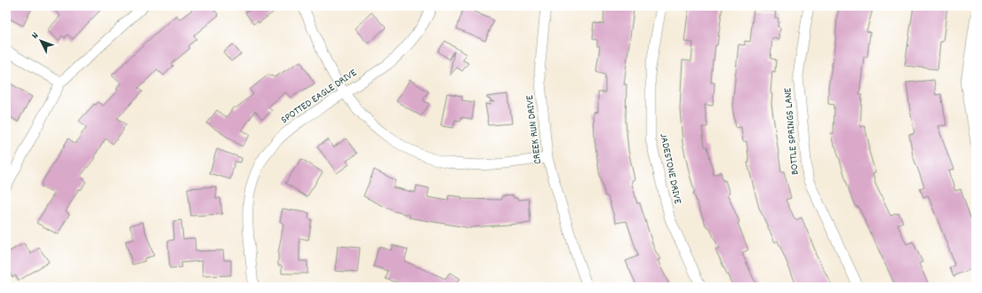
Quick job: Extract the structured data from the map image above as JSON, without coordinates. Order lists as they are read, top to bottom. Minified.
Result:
{"streets":{"street":["SPOTTED EAGLE DRIVE","CREEK RUN DRIVE","BOTTLE SPRINGS LANE","JADESTONE DRIVE"]},"north":"top left"}
